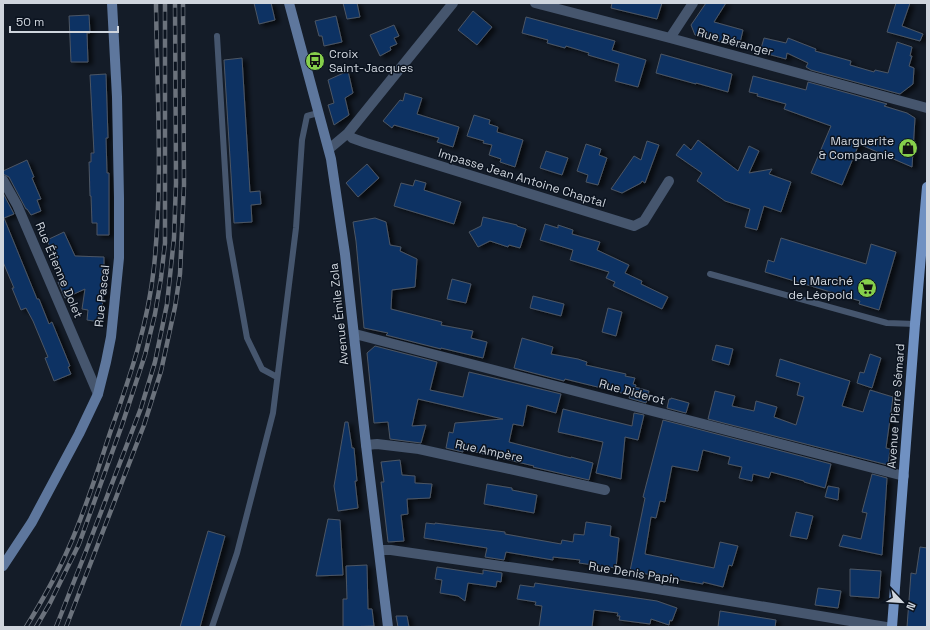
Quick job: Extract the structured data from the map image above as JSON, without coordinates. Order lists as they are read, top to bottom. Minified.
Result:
{"streets":{"main road":["Rue Pascal","Avenue Émile Zola","Avenue Pierre Sémard"],"street":["Rue Béranger","Impasse Jean Antoine Chaptal","Rue Étienne Dolet","Rue Diderot","Rue Ampère","Rue Denis Papin"]},"crossings":[["Rue Étienne Dolet","Rue Pascal"],["Avenue Émile Zola","Rue Diderot"],["Avenue Émile Zola","Rue Ampère"],["Avenue Émile Zola","Rue Denis Papin"],["Rue Diderot","Avenue Pierre Sémard"]],"places":{"bus stop":["Croix Saint-Jacques"],"shop":["Marguerite & Compagnie"],"supermarket":["Le Marché de Léopold"]},"scale_bar":"50 m","north":"bottom right"}
